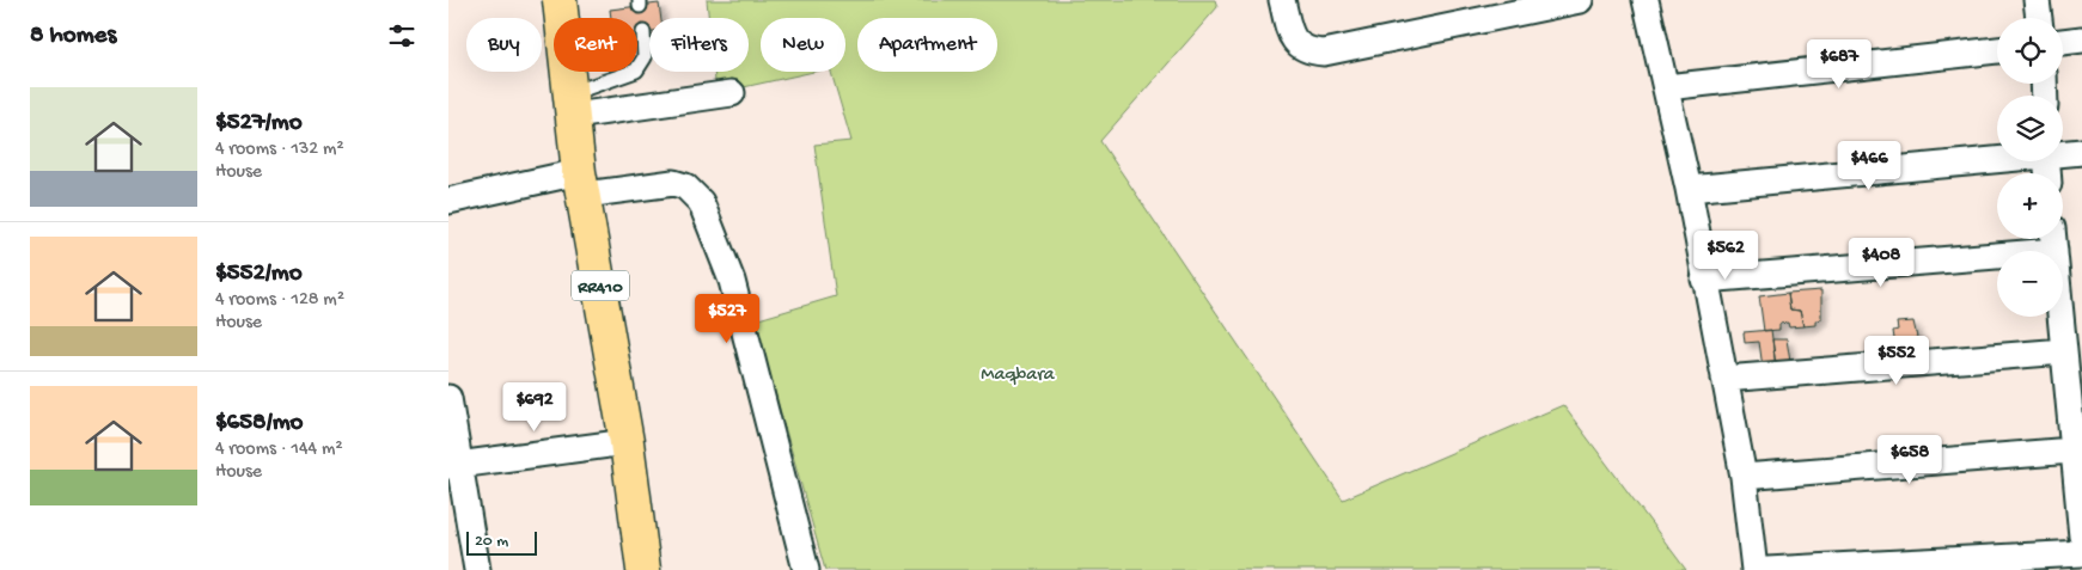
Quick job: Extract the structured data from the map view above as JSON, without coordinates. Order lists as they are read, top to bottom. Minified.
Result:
{"streets":{"highway":["RR410"]},"parks":["Maqbara"],"scale_bar":"20 m","page":{"heading":"8 homes","map_buttons":["+","−"],"chip":["Buy","Rent","Filters","New","Apartment"],"price":["$687","$466","$562","$408","$527","$552","$692","$658"],"list":[{"name":"$527/mo","note":"4 rooms · 132 m² · House"},{"name":"$552/mo","note":"4 rooms · 128 m² · House"},{"name":"$658/mo","note":"4 rooms · 144 m² · House"}],"scale":"20 m"}}
